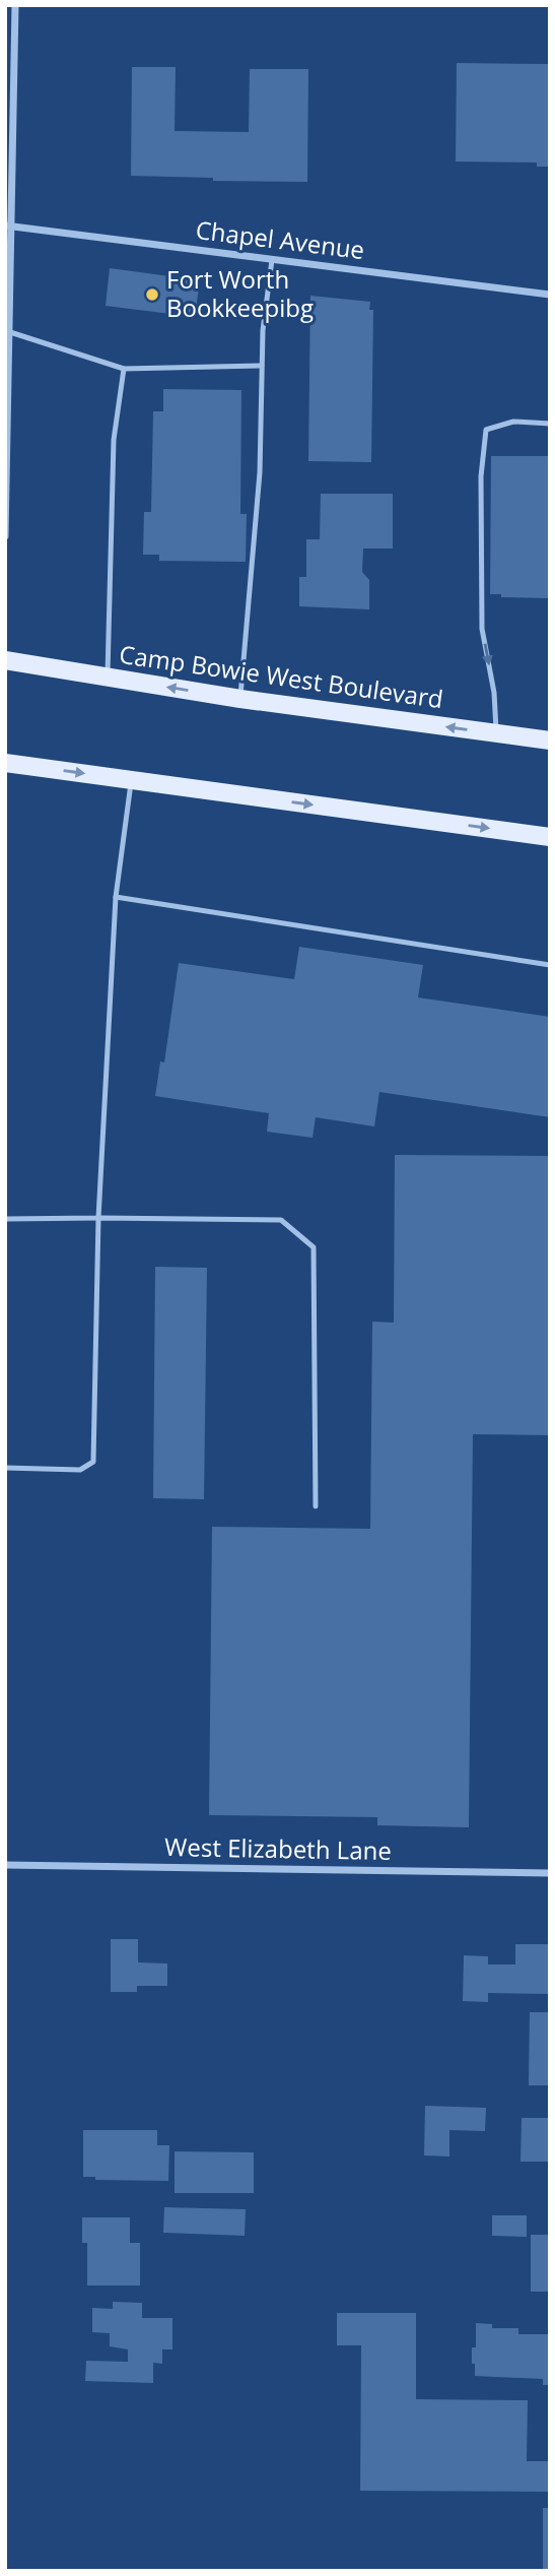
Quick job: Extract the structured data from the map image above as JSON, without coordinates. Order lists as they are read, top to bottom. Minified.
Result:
{"streets":{"main road":["Camp Bowie West Boulevard"],"street":["Chapel Avenue","West Elizabeth Lane"]},"places":["Fort Worth Bookkeepibg"]}
